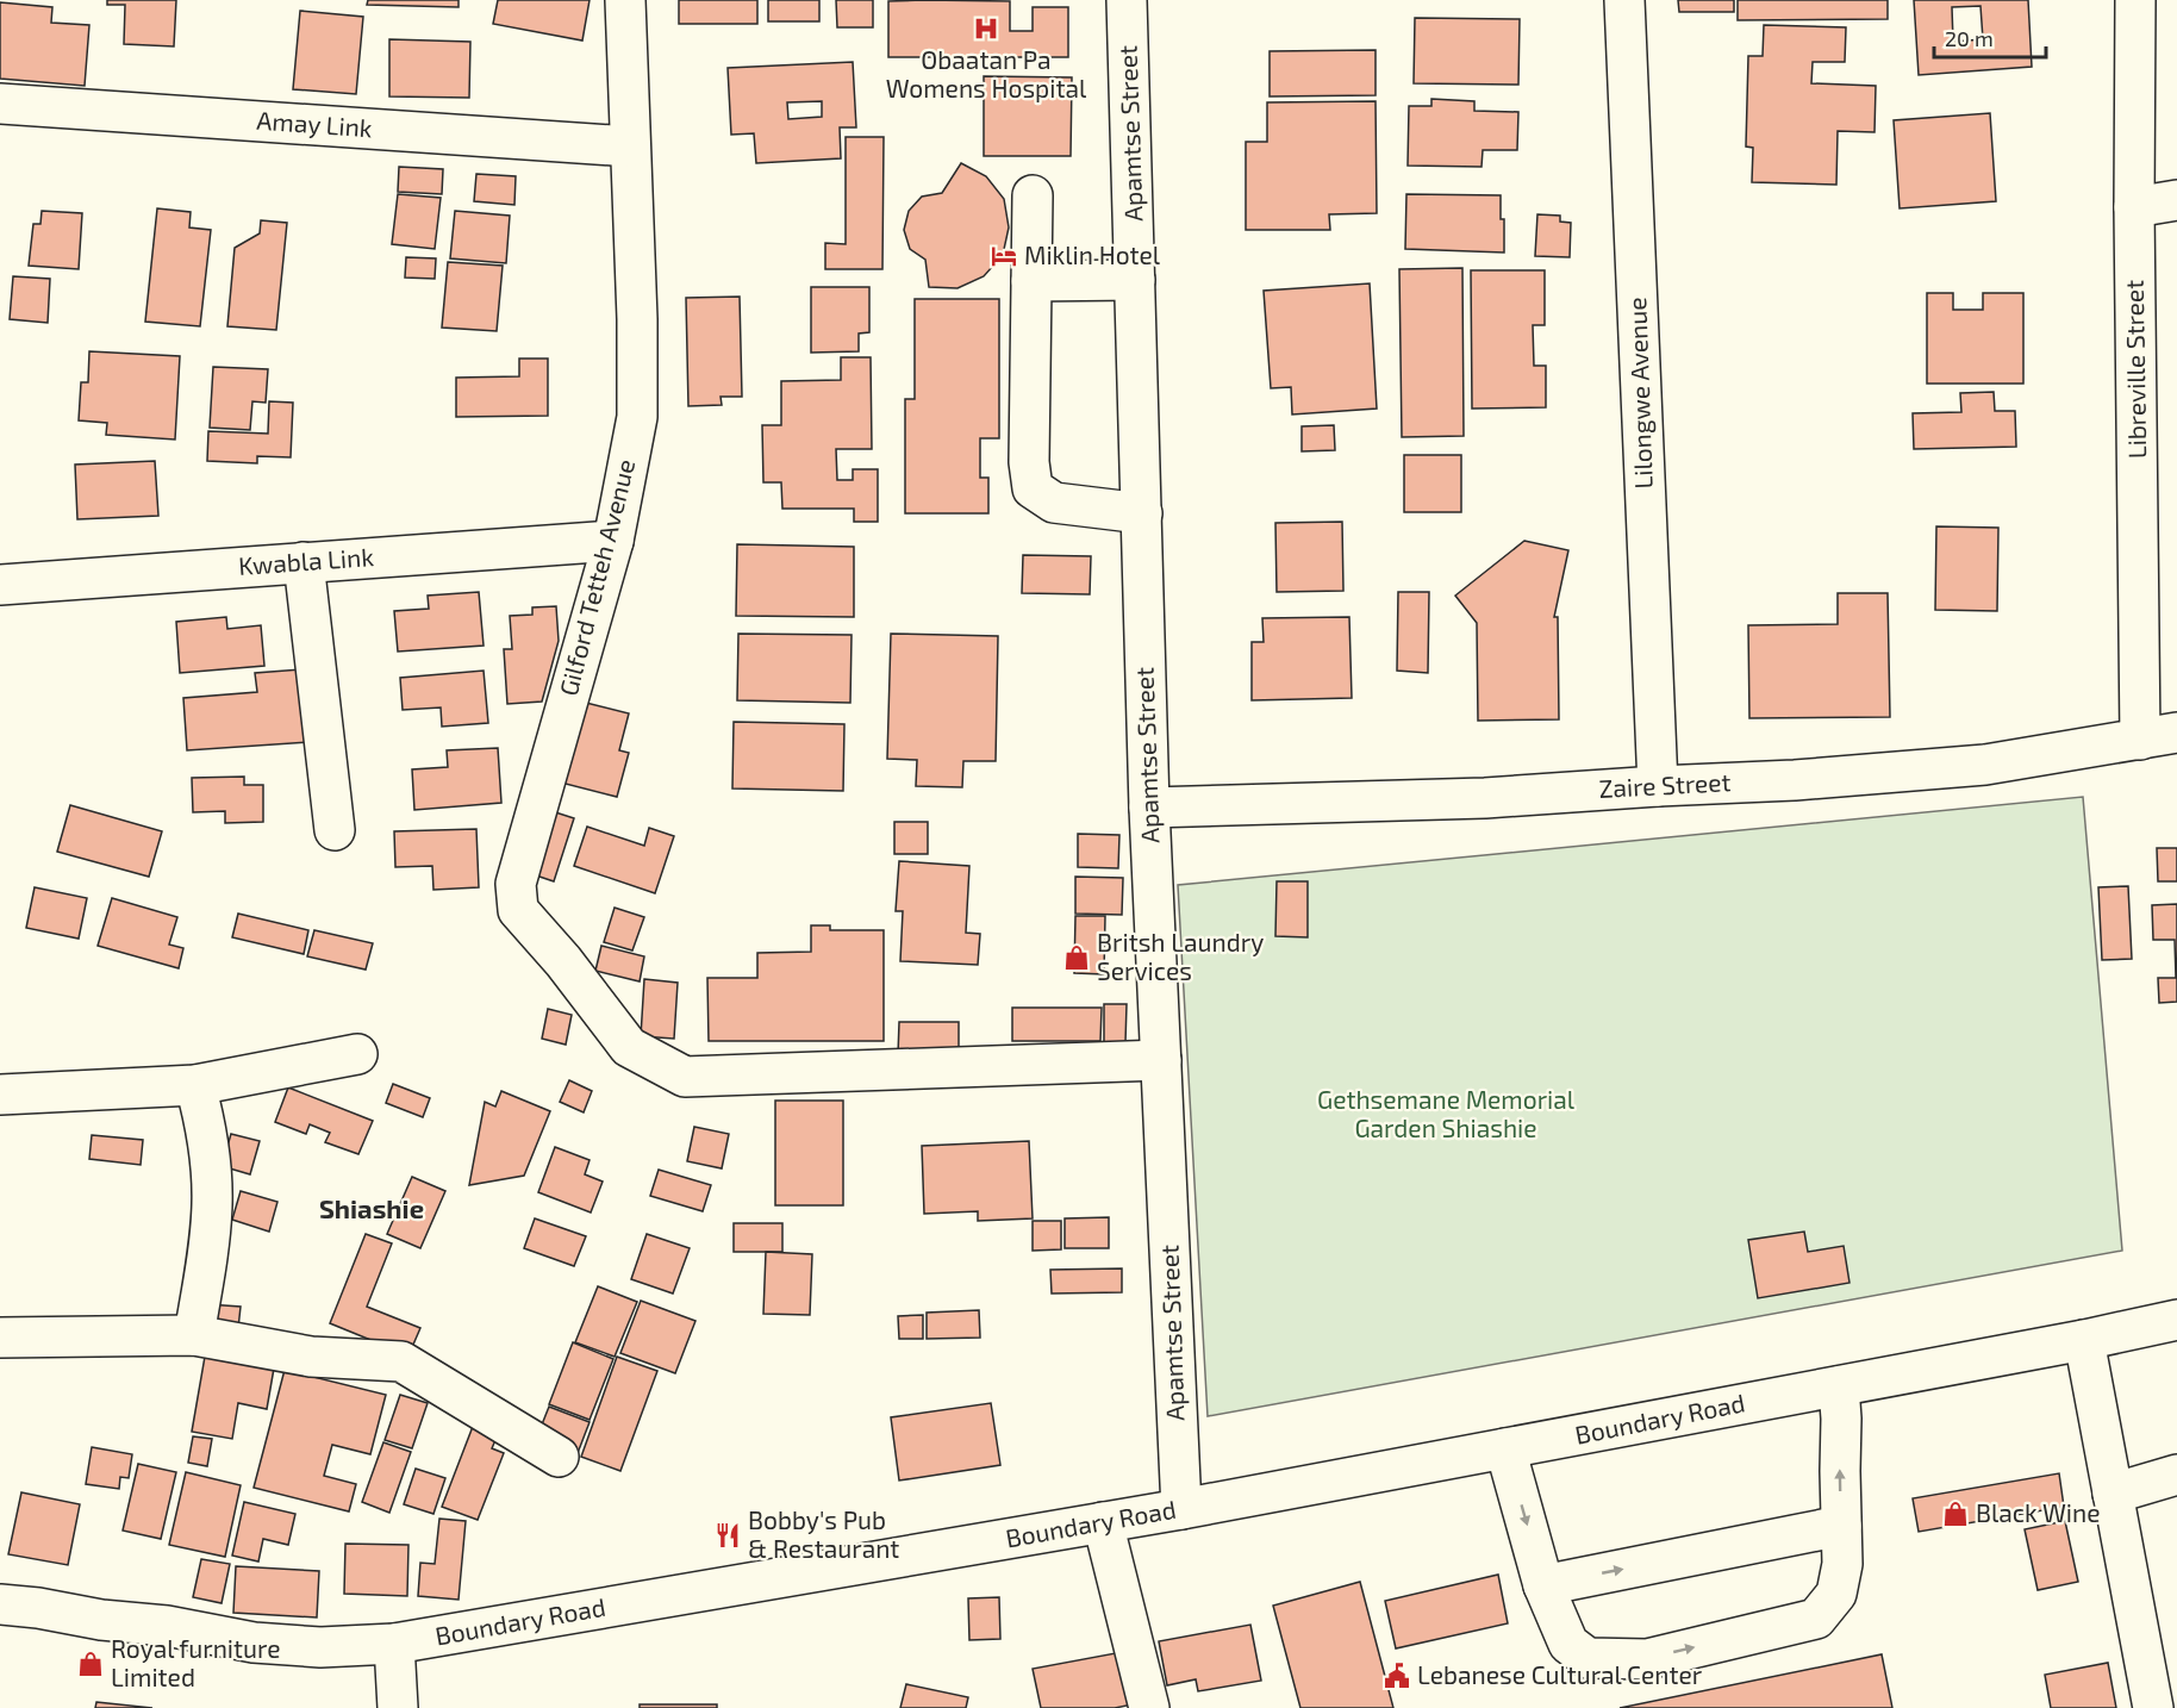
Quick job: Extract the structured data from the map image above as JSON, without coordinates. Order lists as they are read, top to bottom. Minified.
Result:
{"streets":{"street":["Amay Link","Apamtse Street","Libreville Street","Lilongwe Avenue","Kwabla Link","Gilford Tetteh Avenue","Zaire Street","Boundary Road"]},"crossings":[["Amay Link","Gilford Tetteh Avenue"],["Apamtse Street","Gilford Tetteh Avenue"],["Apamtse Street","Zaire Street"],["Apamtse Street","Boundary Road"],["Libreville Street","Zaire Street"],["Lilongwe Avenue","Zaire Street"],["Kwabla Link","Gilford Tetteh Avenue"]],"districts":["Shiashie"],"parks":["Gethsemane Memorial Garden Shiashie"],"places":{"hospital":["Obaatan Pa Womens Hospital"],"hotel":["Miklin Hotel"],"shop":["Britsh Laundry Services","Black Wine","Royal furniture Limited"],"restaurant":["Bobby's Pub & Restaurant"],"public building":["Lebanese Cultural Center"]},"scale_bar":"20 m"}
